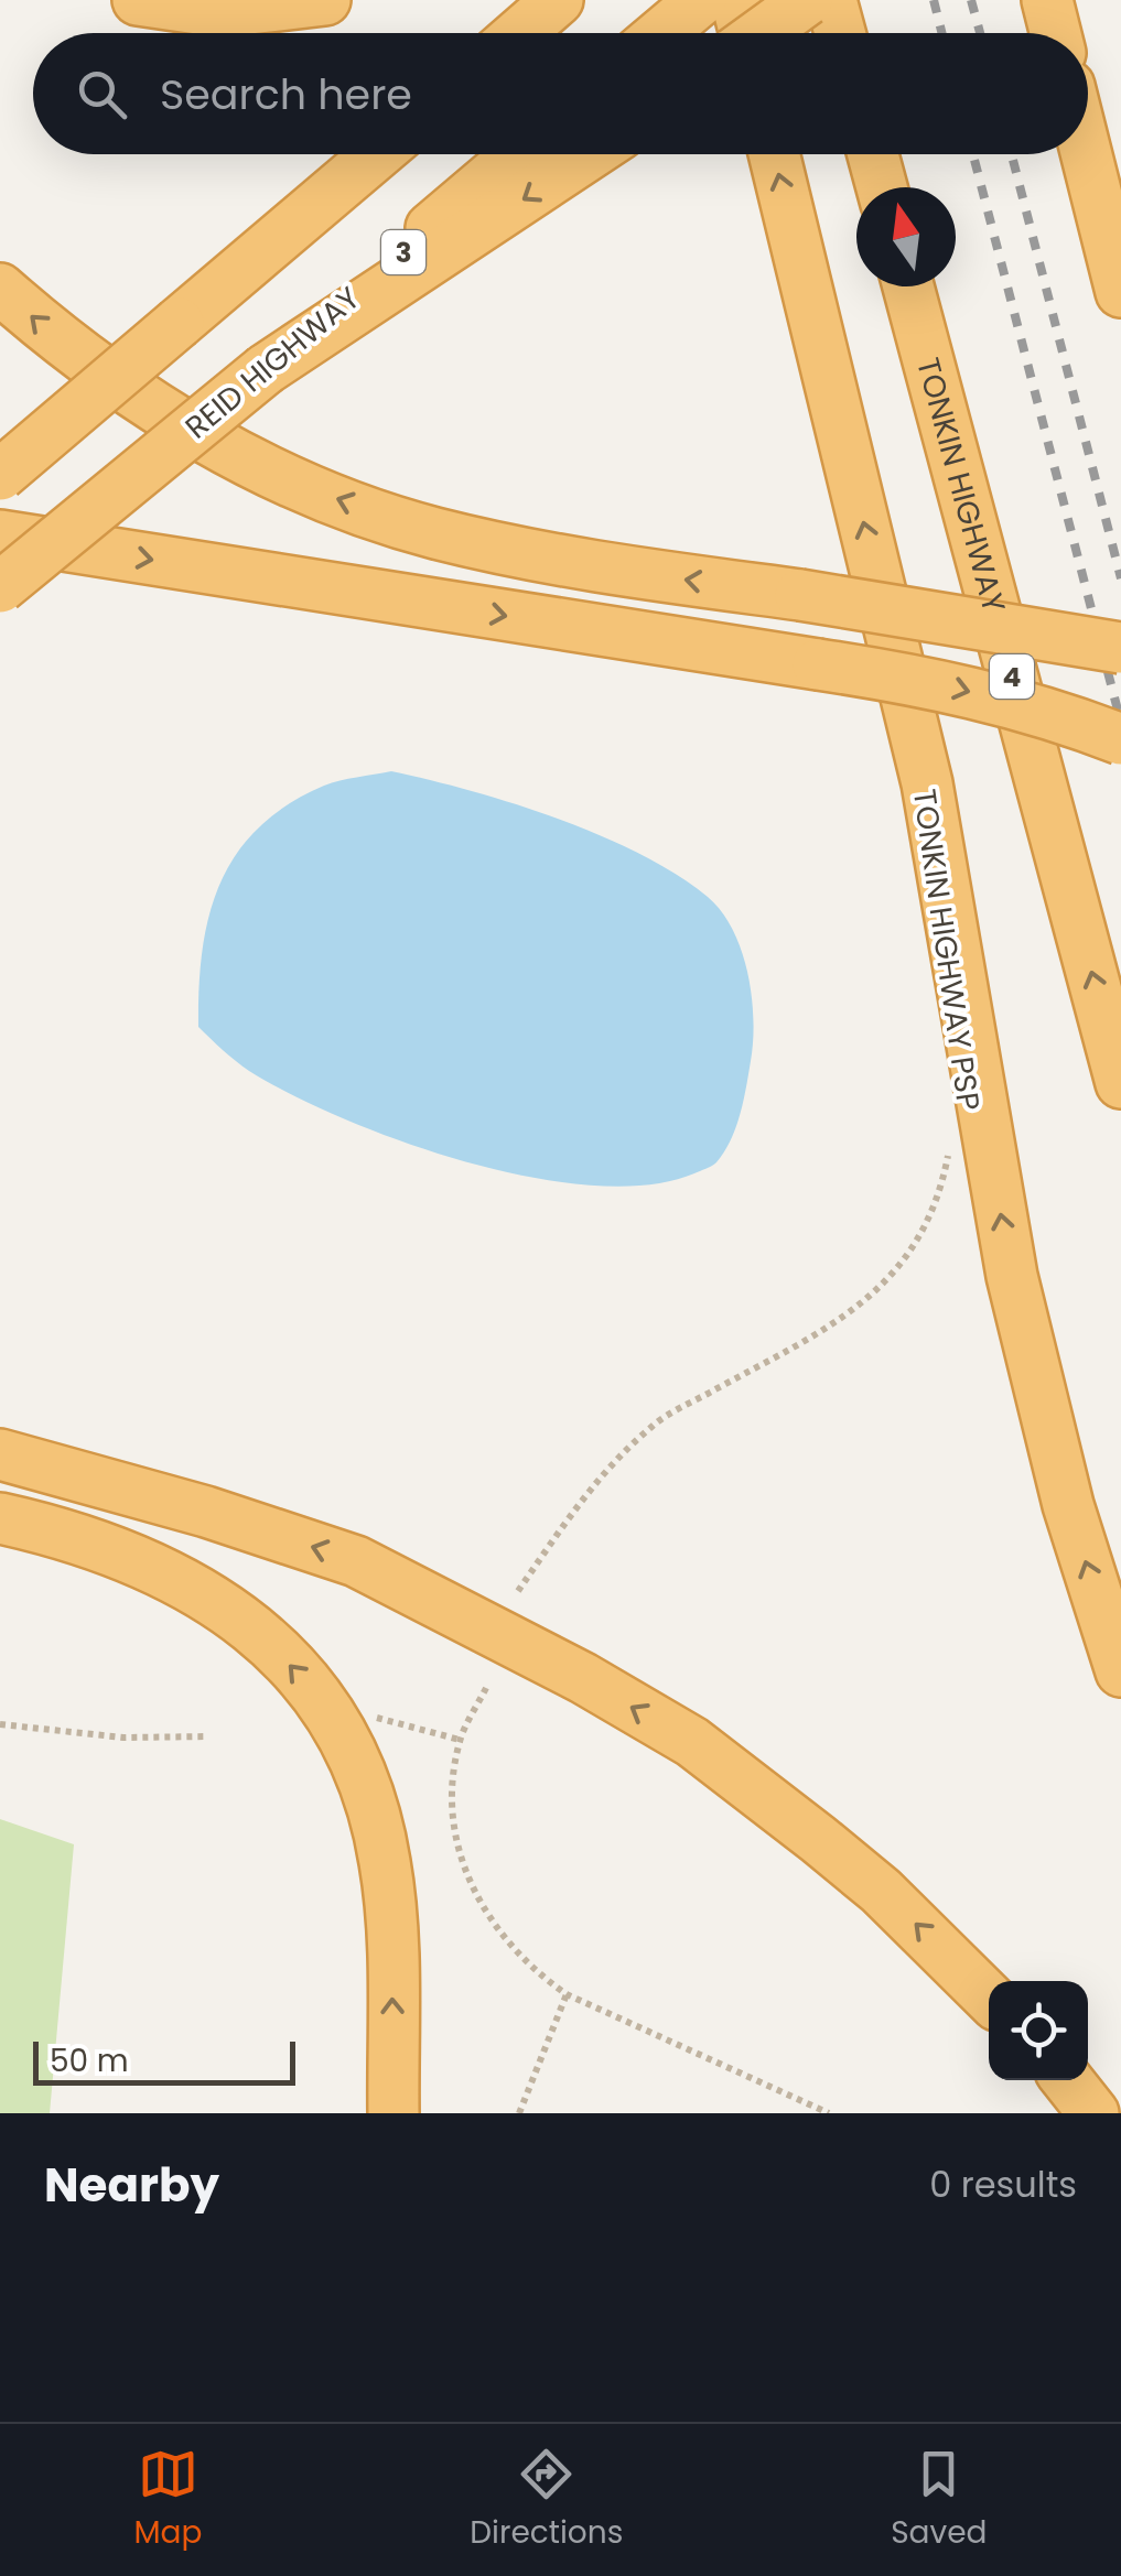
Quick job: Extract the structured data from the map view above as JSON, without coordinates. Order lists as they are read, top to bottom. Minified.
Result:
{"streets":{"highway":["3","REID HIGHWAY","TONKIN HIGHWAY","4"],"path":["TONKIN HIGHWAY PSP"]},"scale_bar":"50 m","north":"top","page":{"search":"Search here","scale":"50 m","heading":["Nearby","0 results"],"nav":["Map","Directions","Saved"]}}
